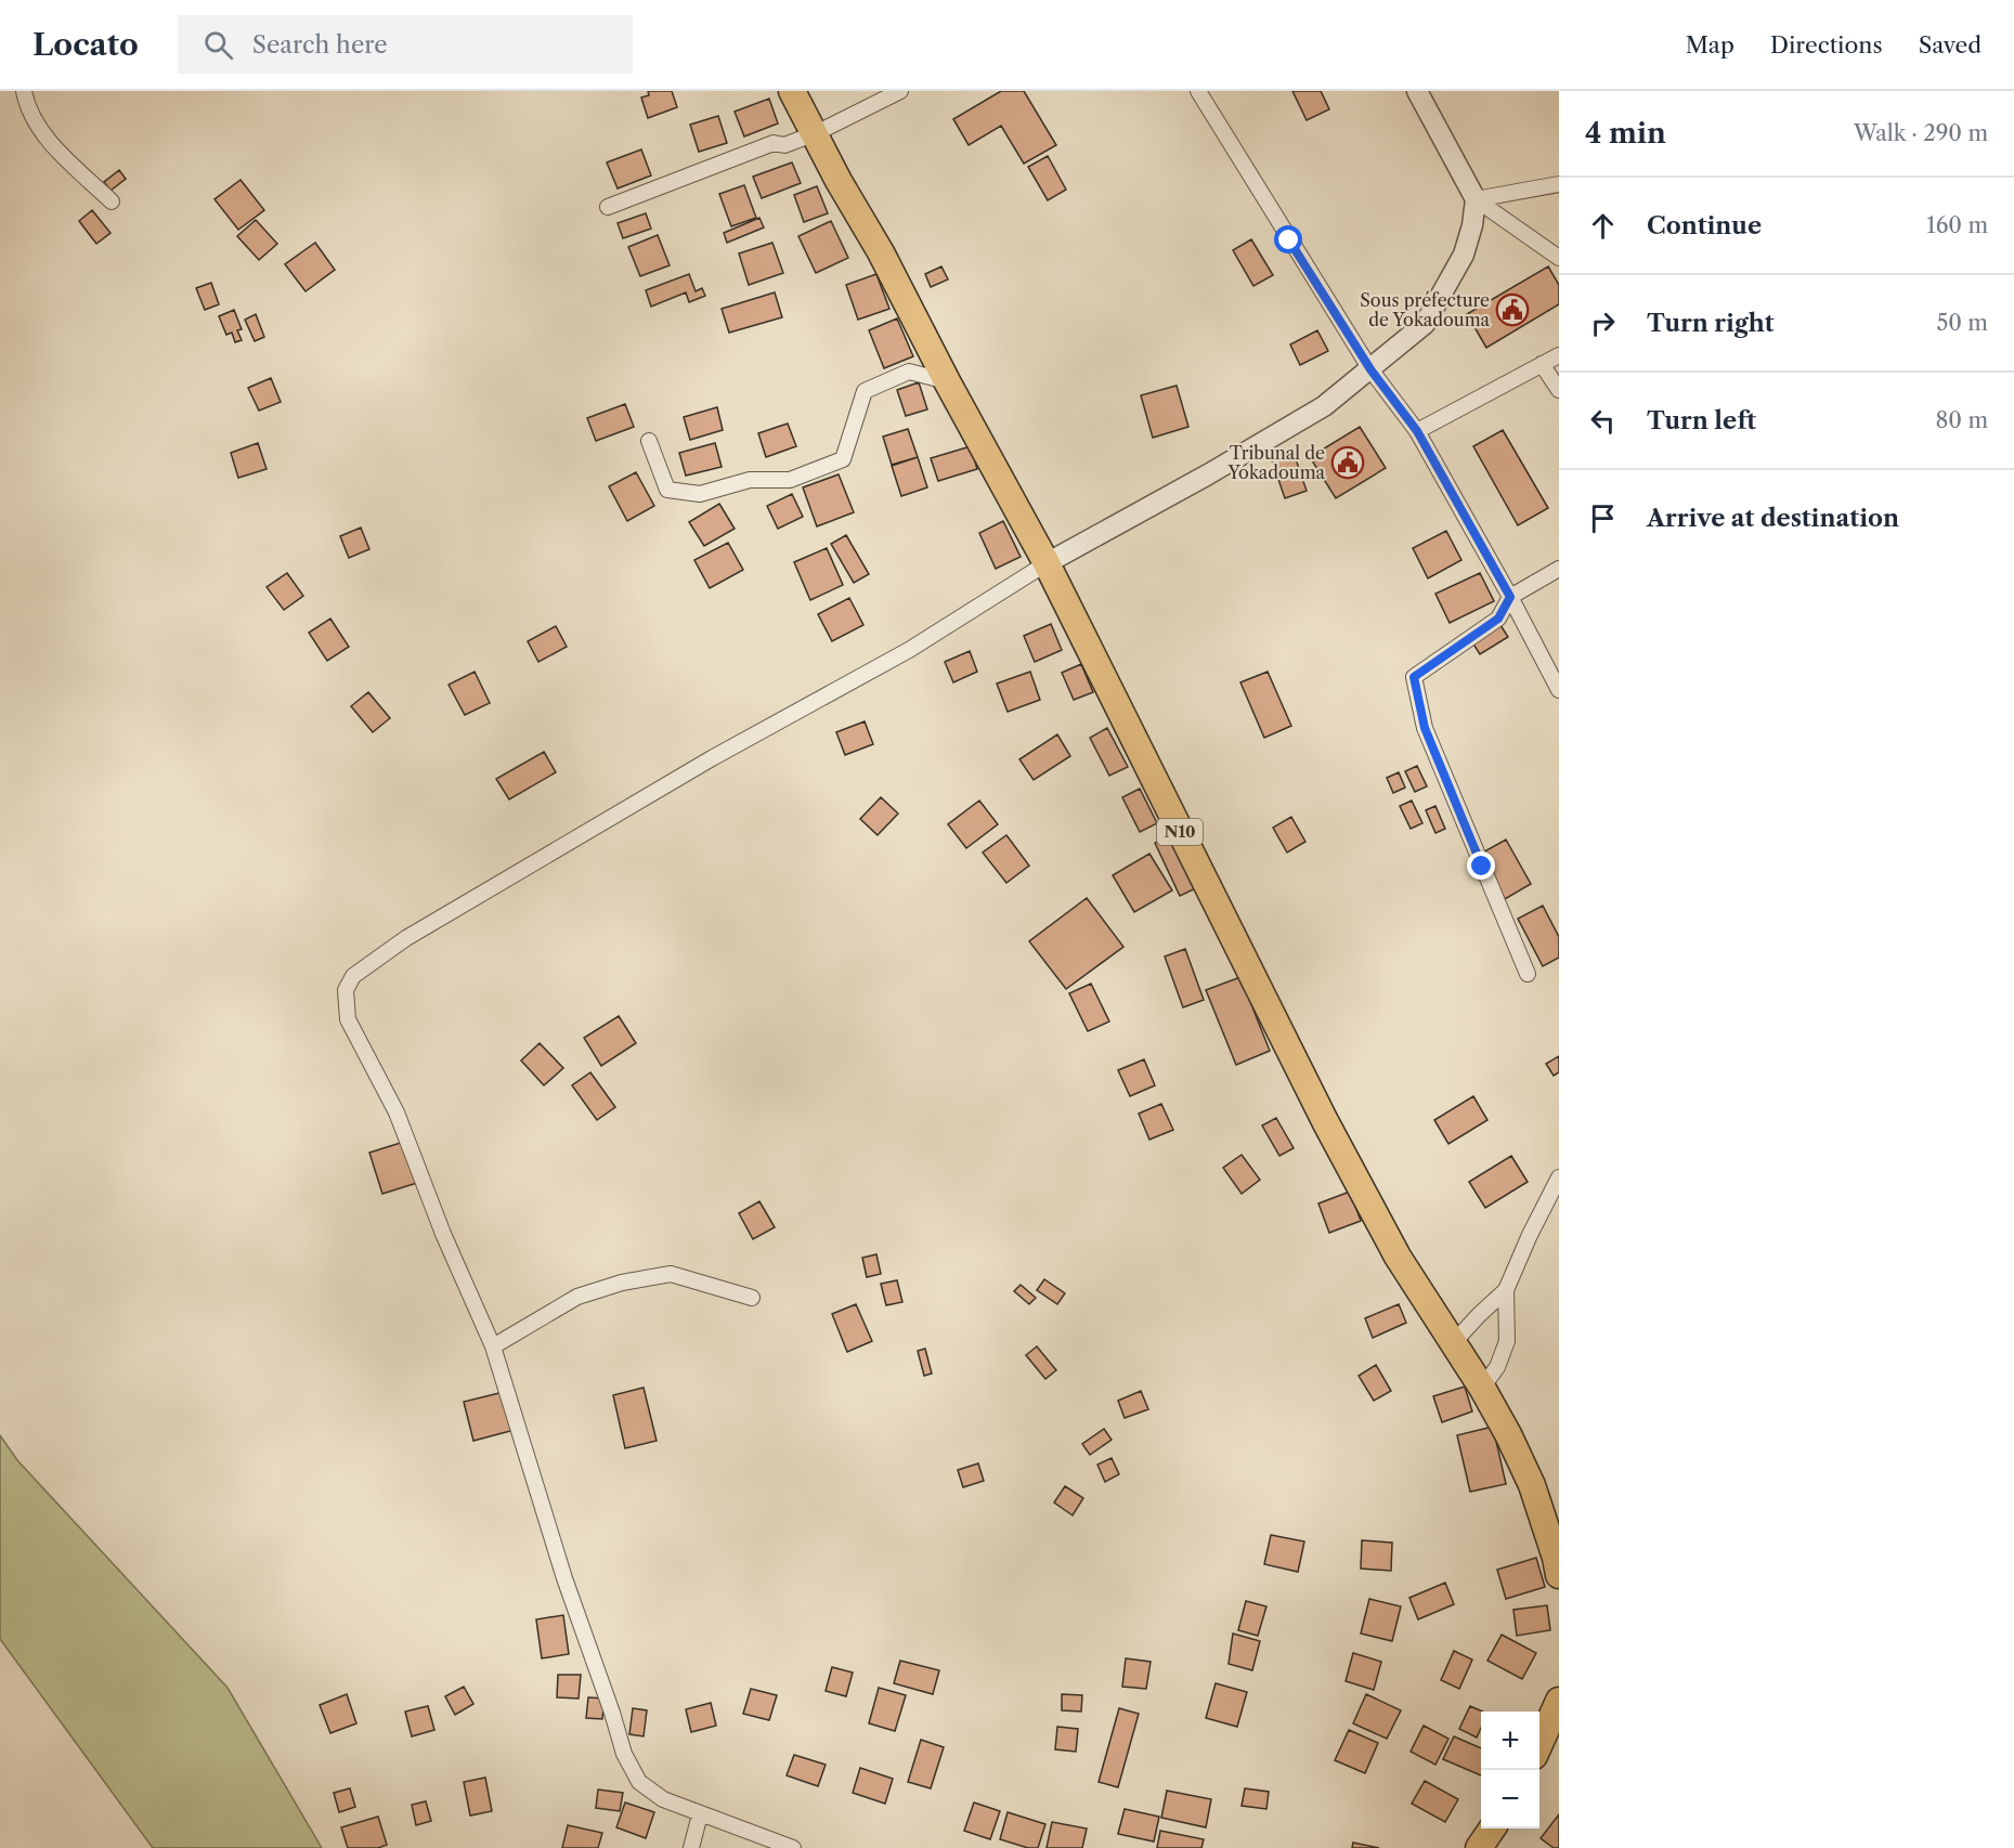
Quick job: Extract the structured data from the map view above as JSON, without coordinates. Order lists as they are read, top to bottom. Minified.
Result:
{"streets":{"highway":["N10"]},"places":{"public building":["Sous préfecture de Yokadouma","Tribunal de Yokadouma"]},"page":{"header":"Locato","search":"Search here","nav":["Map","Directions","Saved"],"heading":["4 min","Walk · 290 m"],"list":[["Continue","160 m"],["Turn right","50 m"],["Turn left","80 m"],"Arrive at destination"],"map_buttons":["+","−"]}}
